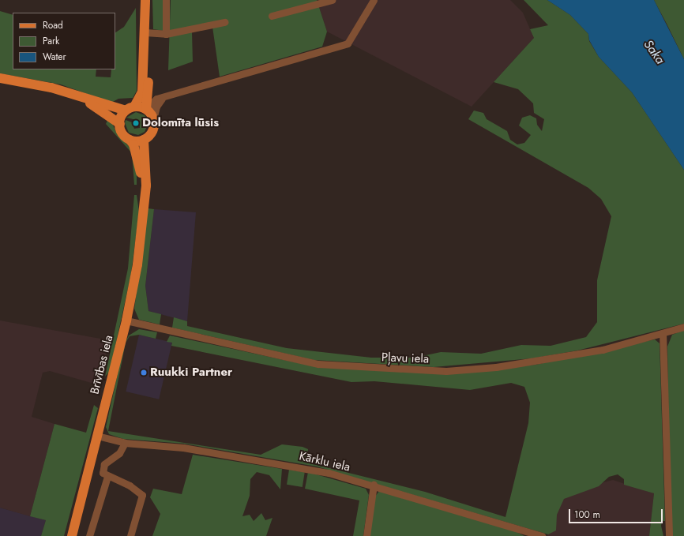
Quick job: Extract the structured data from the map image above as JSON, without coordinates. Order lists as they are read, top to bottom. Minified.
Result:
{"streets":{"main road":["Brīvības iela"],"street":["Pļavu iela","Kārklu iela"]},"crossings":[["Pļavu iela","Brīvības iela"],["Brīvības iela","Kārklu iela"]],"water":["Saka"],"places":["Dolomīta lūsis","Ruukki Partner"],"legend":["Road","Park","Water"],"scale_bar":"100 m"}
